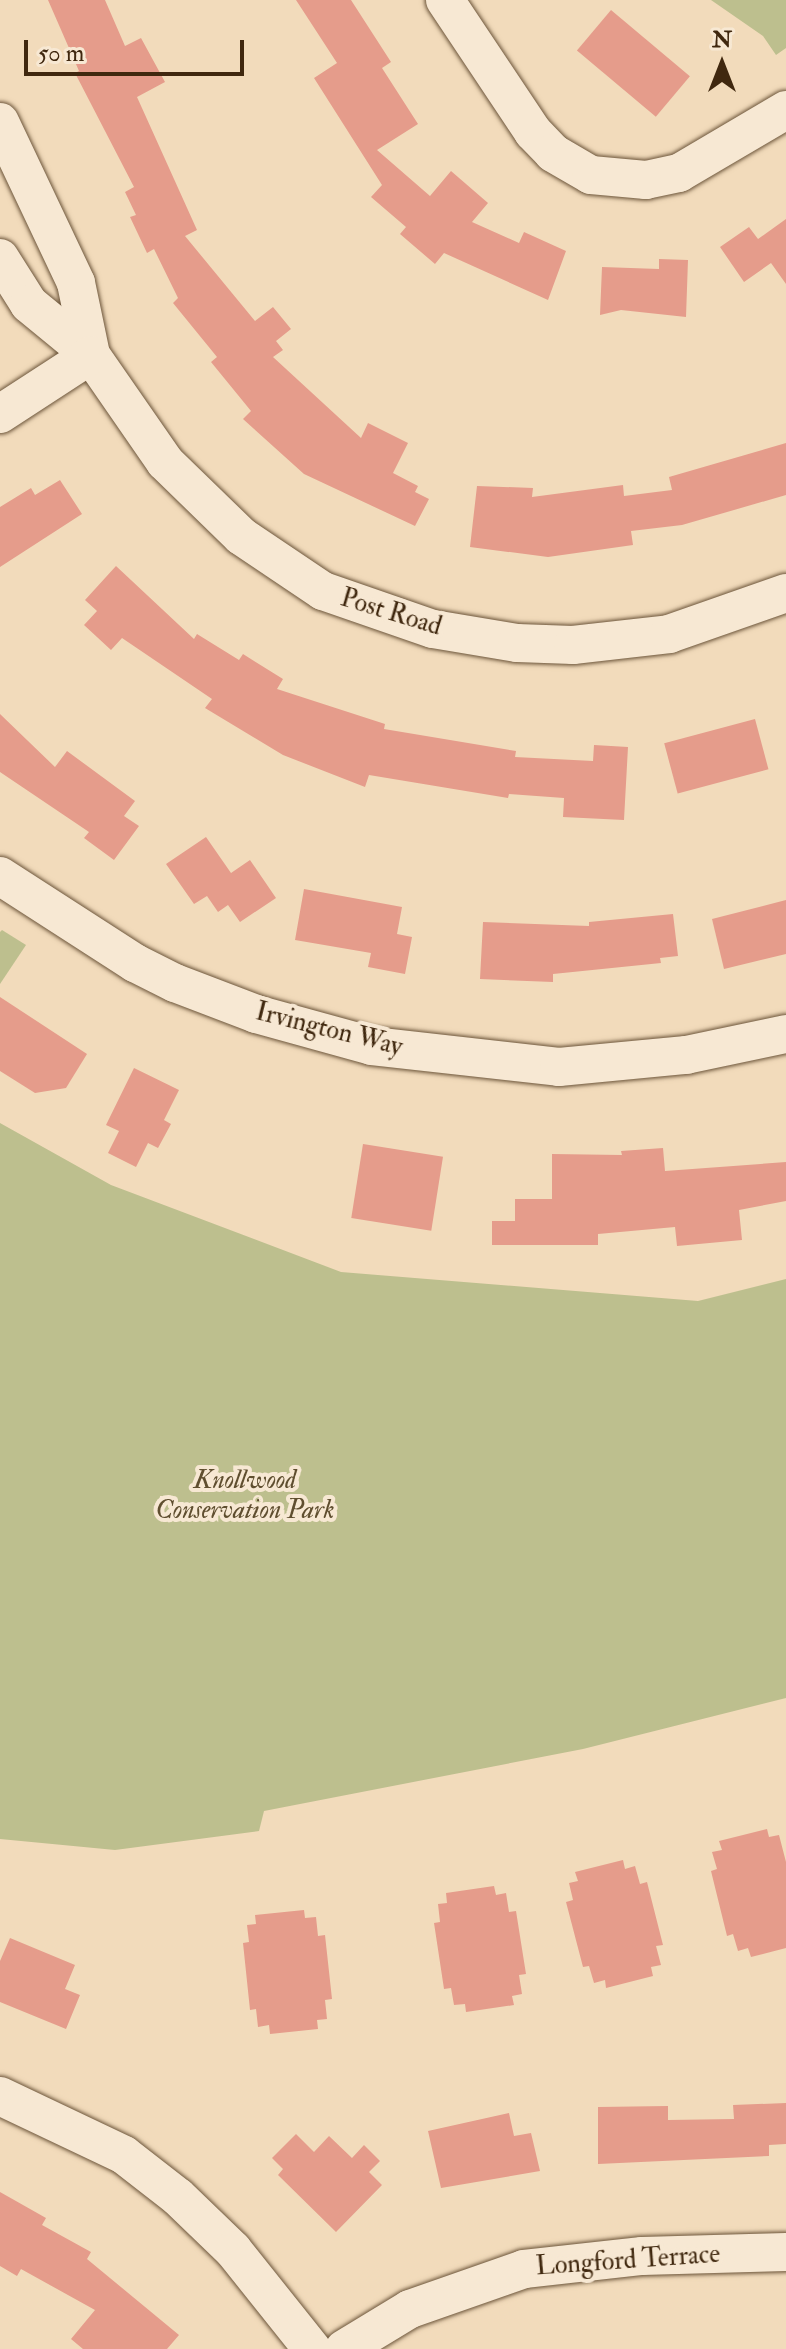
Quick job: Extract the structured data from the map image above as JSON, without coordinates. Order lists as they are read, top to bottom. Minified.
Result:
{"streets":{"street":["Post Road","Irvington Way","Longford Terrace"]},"parks":["Knollwood Conservation Park"],"scale_bar":"50 m","north":"top"}
